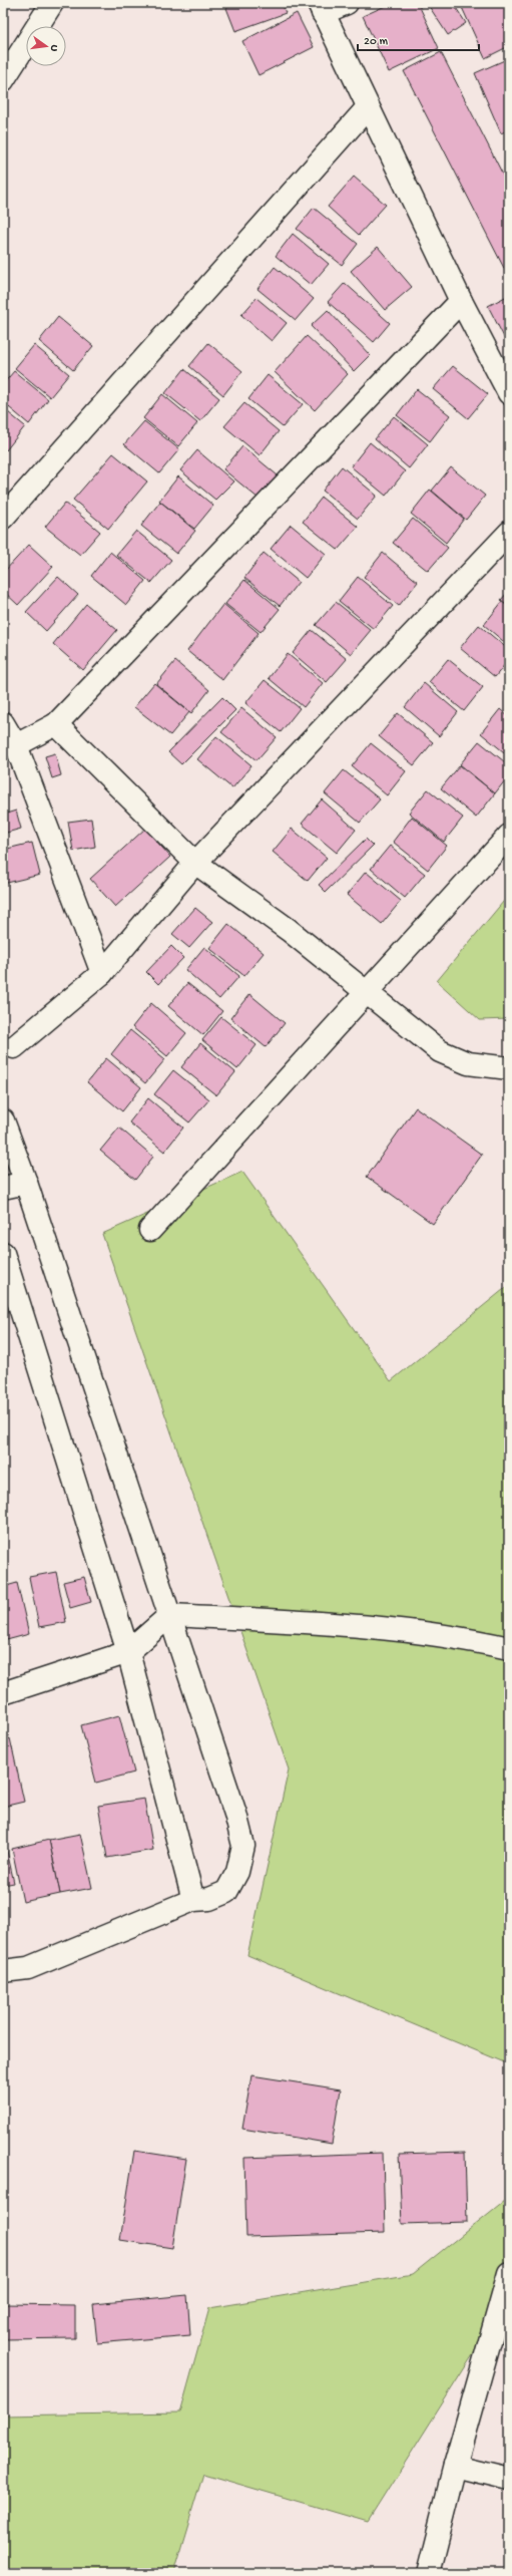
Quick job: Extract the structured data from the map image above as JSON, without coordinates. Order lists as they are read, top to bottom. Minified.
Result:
{"scale_bar":"20 m","north":"right"}
